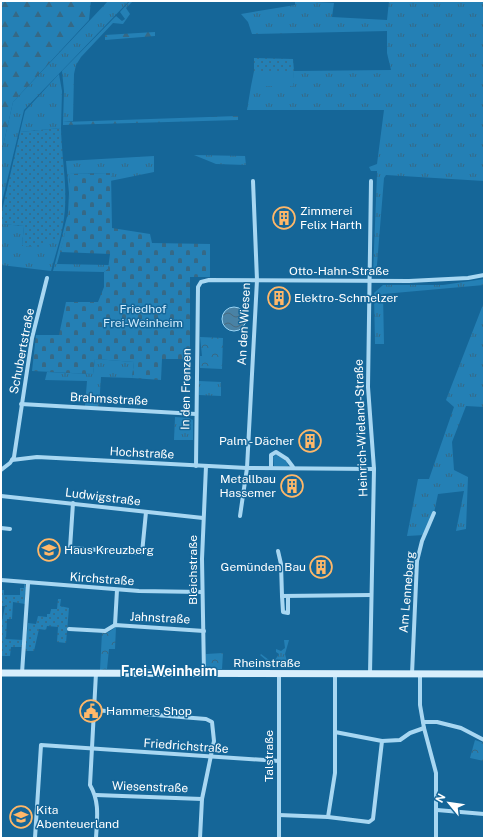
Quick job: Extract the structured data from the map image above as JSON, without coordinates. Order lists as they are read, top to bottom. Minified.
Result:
{"streets":{"street":["Otto-Hahn-Straße","An den Wiesen","Schubertstraße","In den Frenzen","Brahmsstraße","Heinrich-Wieland-Straße","Hochstraße","Ludwigstraße","Bleichstraße","Kirchstraße","Am Lenneberg","Jahnstraße","Rheinstraße","Friedrichstraße","Talstraße","Wiesenstraße"]},"crossings":[["Otto-Hahn-Straße","An den Wiesen"],["Otto-Hahn-Straße","In den Frenzen"],["Otto-Hahn-Straße","Heinrich-Wieland-Straße"],["An den Wiesen","Hochstraße"],["Schubertstraße","Brahmsstraße"],["Schubertstraße","Hochstraße"],["In den Frenzen","Brahmsstraße"],["In den Frenzen","Hochstraße"],["Heinrich-Wieland-Straße","Hochstraße"],["Heinrich-Wieland-Straße","Rheinstraße"],["Hochstraße","Bleichstraße"],["Ludwigstraße","Bleichstraße"],["Bleichstraße","Kirchstraße"],["Bleichstraße","Jahnstraße"],["Bleichstraße","Rheinstraße"],["Kirchstraße","Jahnstraße"],["Am Lenneberg","Rheinstraße"],["Rheinstraße","Talstraße"],["Friedrichstraße","Talstraße"]],"districts":["Frei-Weinheim"],"parks":["Friedhof Frei-Weinheim"],"places":{"building":["Zimmerei Felix Harth","Elektro-Schmelzer","Palm - Dächer","Metallbau Hassemer","Gemünden Bau"],"school or university":["Haus Kreuzberg","Kita Abenteuerland"],"public building":["Hammers Shop"]},"north":"top left"}
